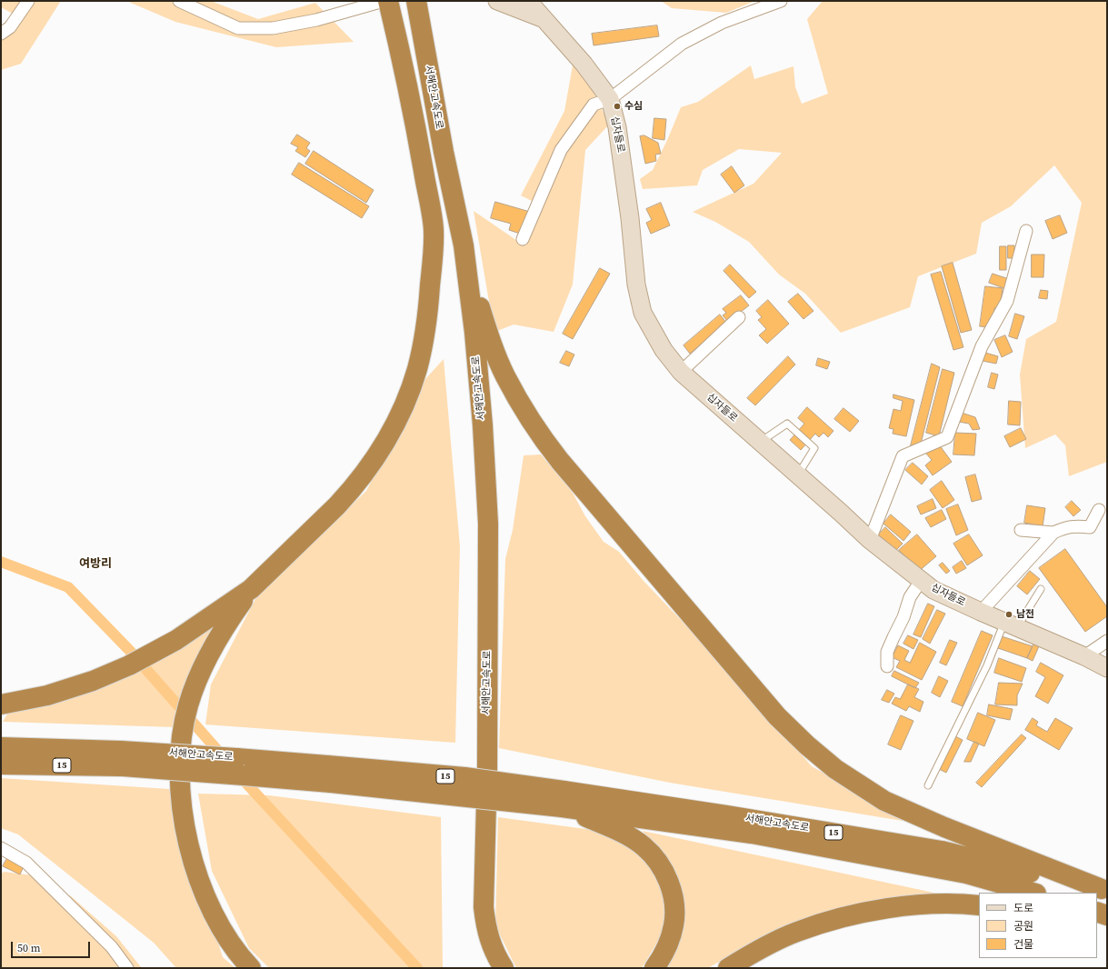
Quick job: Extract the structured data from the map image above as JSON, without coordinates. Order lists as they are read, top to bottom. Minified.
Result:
{"streets":{"highway":["서해안고속도로","15"],"main road":["십자들로"]},"districts":["여방리"],"places":["수심","남전"],"legend":["도로","공원","건물"],"scale_bar":"50 m"}
